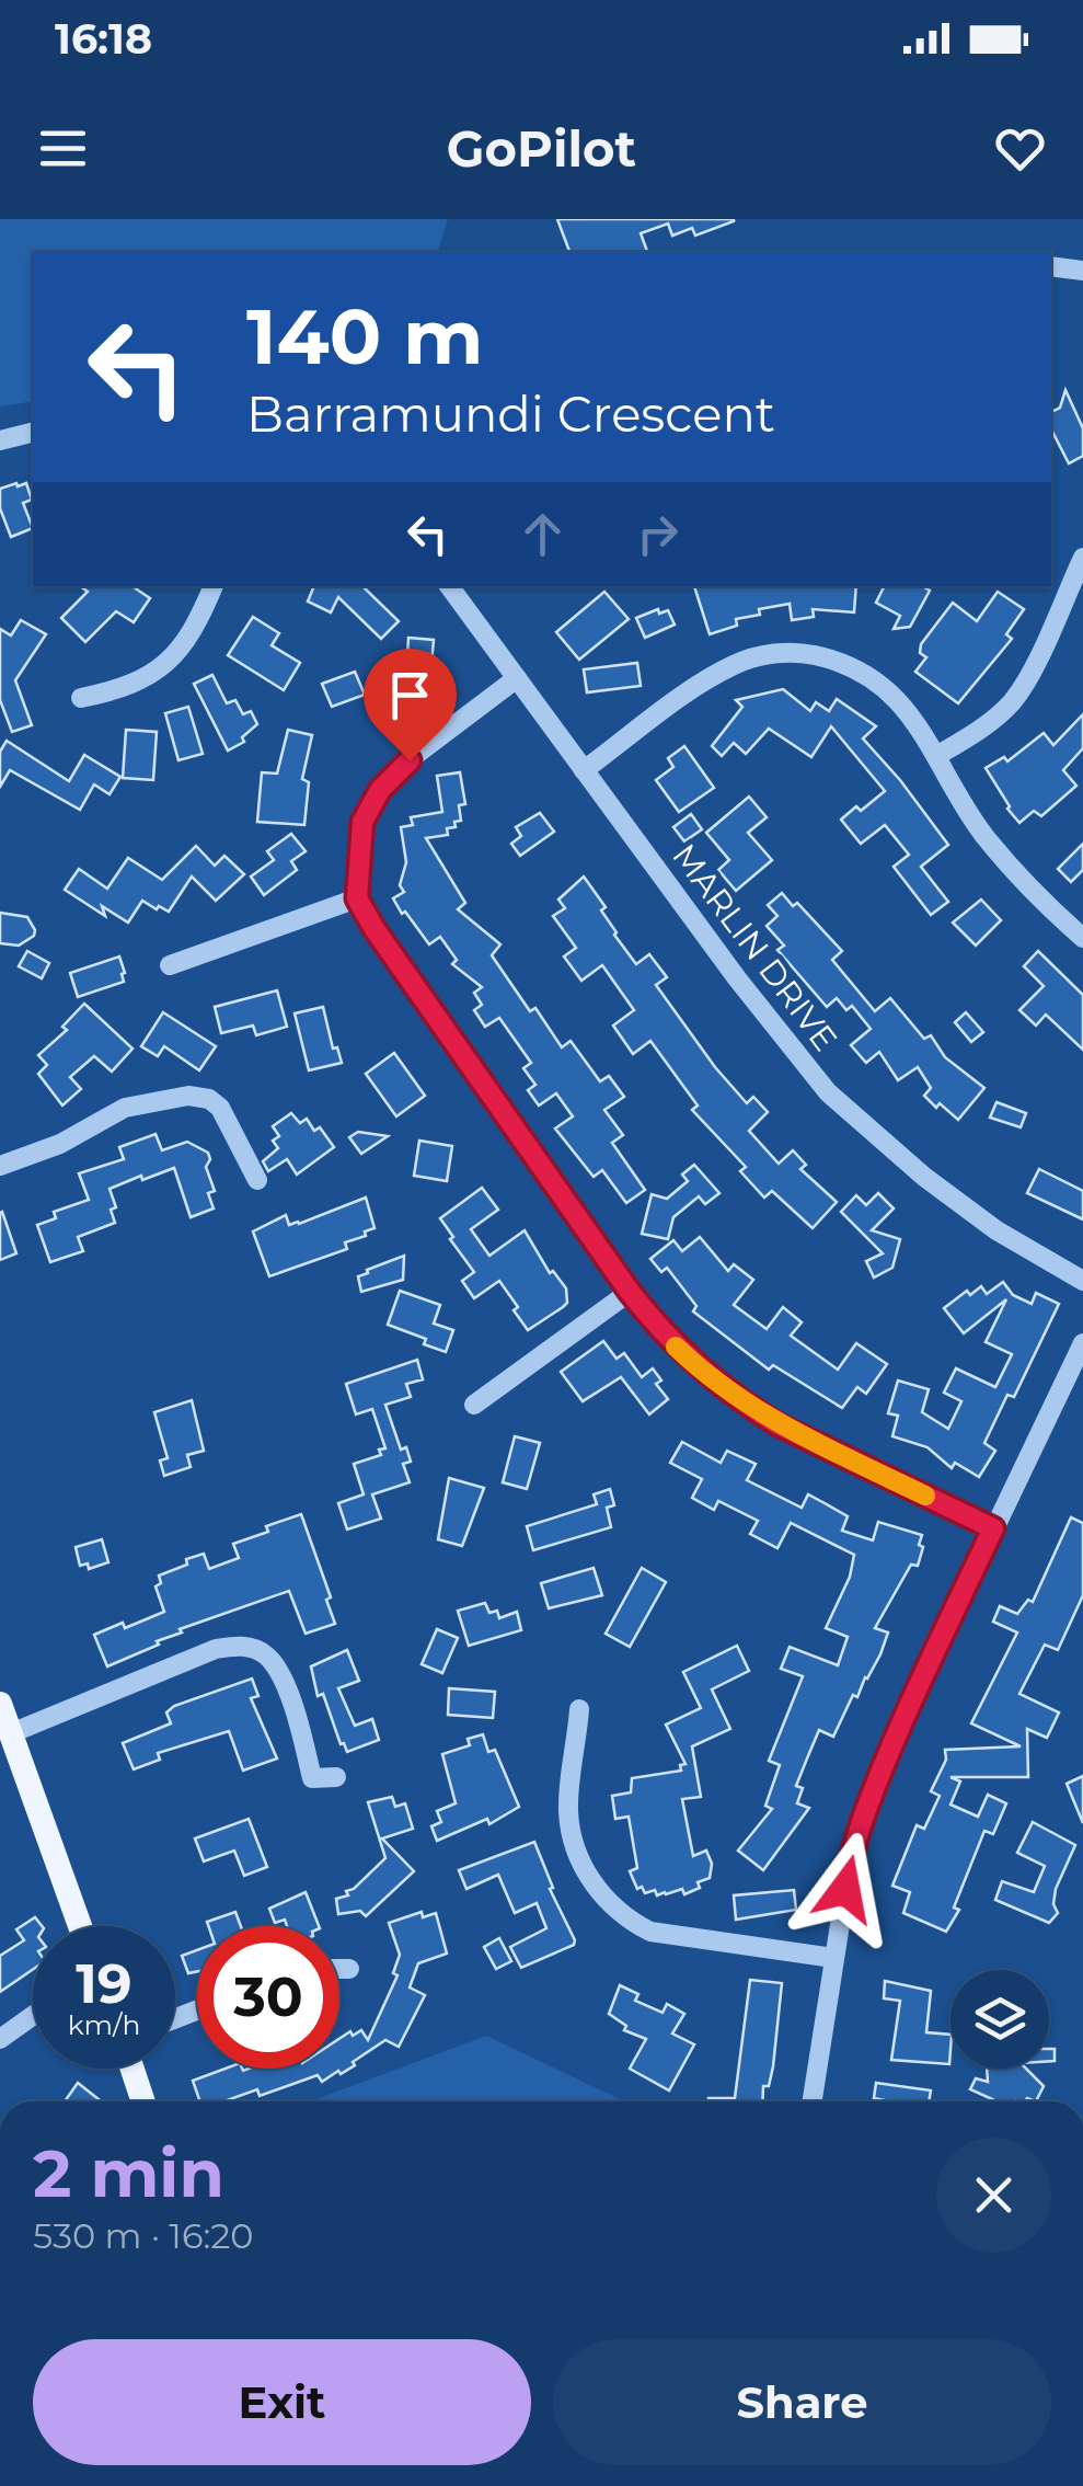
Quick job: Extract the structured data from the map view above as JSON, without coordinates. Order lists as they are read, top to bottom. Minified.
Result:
{"streets":{"street":["MARLIN DRIVE"]},"page":{"status":"16:18","header":"GoPilot","turn":["140 m","Barramundi Crescent"],"speed":"19 km/h","limit":"30","heading":["2 min","530 m · 16:20"],"buttons":["Exit","Share"]}}
